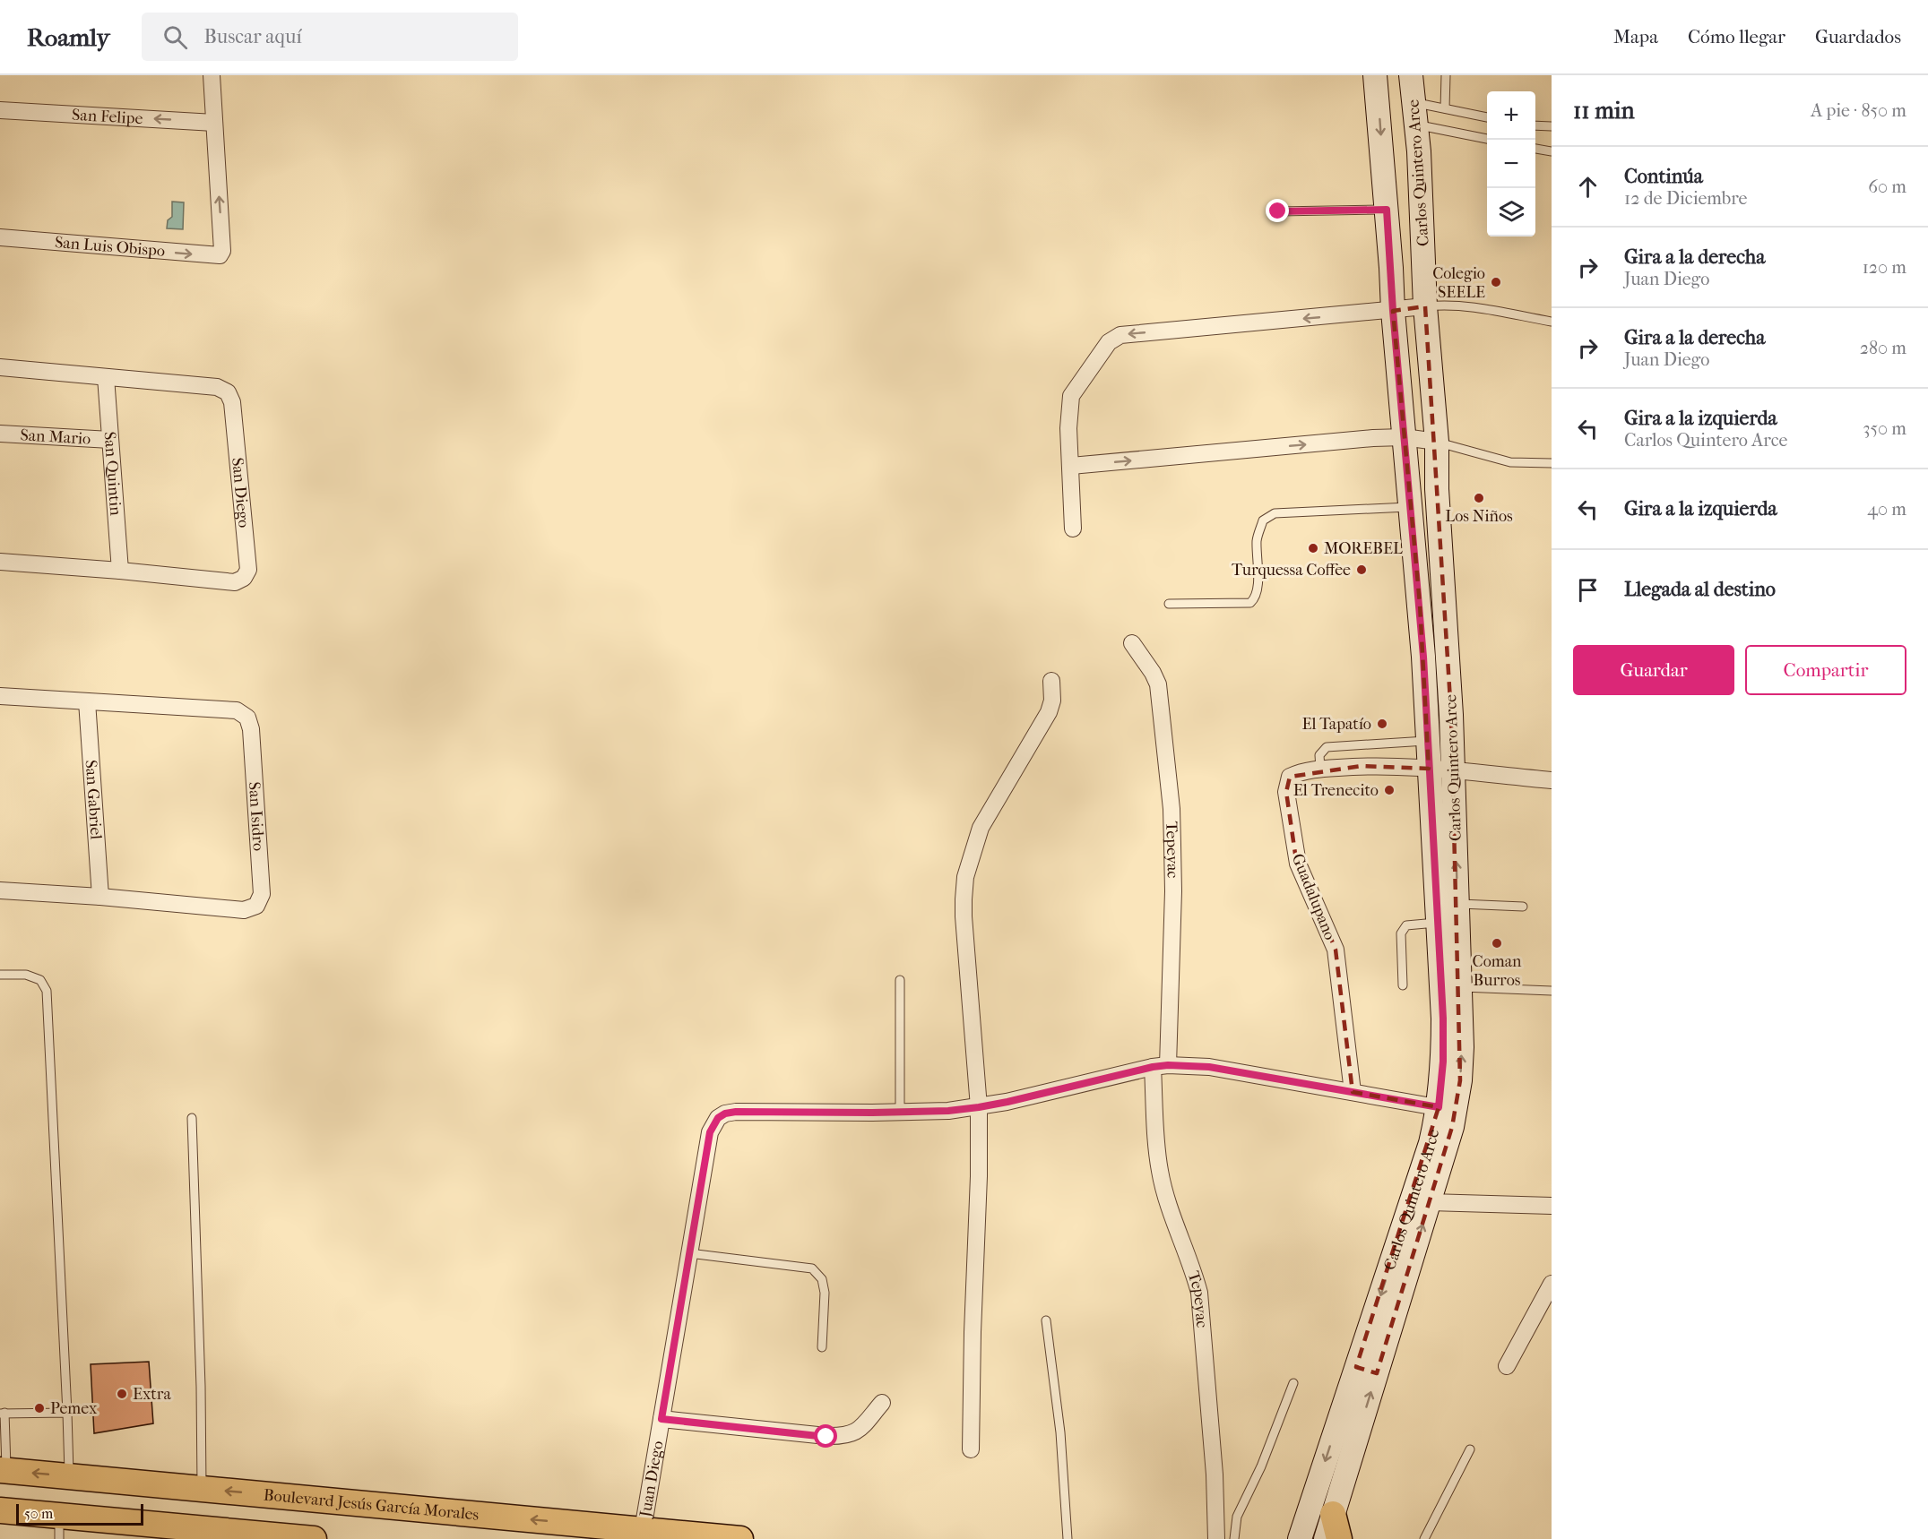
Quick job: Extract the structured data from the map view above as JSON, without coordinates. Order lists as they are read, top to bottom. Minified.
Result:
{"streets":{"main road":["Carlos Quintero Arce","Boulevard Jesús García Morales"],"street":["San Felipe","San Luis Obispo","San Mario","San Quintin","San Diego","San Gabriel","San Isidro","Tepeyac","Guadalupano","Juan Diego"]},"crossings":[["San Felipe","San Luis Obispo"],["Carlos Quintero Arce","Guadalupano"],["Carlos Quintero Arce","Juan Diego"],["San Mario","San Quintin"],["San Quintin","San Diego"],["San Gabriel","San Isidro"],["Tepeyac","Juan Diego"],["Guadalupano","Juan Diego"],["Juan Diego","Boulevard Jesús García Morales"]],"one_way":["San Felipe"],"places":["Colegio SEELE","Los Niños","MOREBEL","Turquessa Coffee","El Tapatío","El Trenecito","Coman Burros","Extra","Pemex"],"scale_bar":"50 m","page":{"header":"Roamly","search":"Buscar aquí","nav":["Mapa","Cómo llegar","Guardados"],"heading":["11 min","A pie · 850 m"],"map_buttons":["+","−"],"list":[["Continúa","12 de Diciembre","60 m"],["Gira a la derecha","Juan Diego","120 m"],["Gira a la derecha","Juan Diego","280 m"],["Gira a la izquierda","Carlos Quintero Arce","350 m"],["Gira a la izquierda","40 m"],"Llegada al destino"],"buttons":["Guardar","Compartir"],"scale":"50 m"}}
